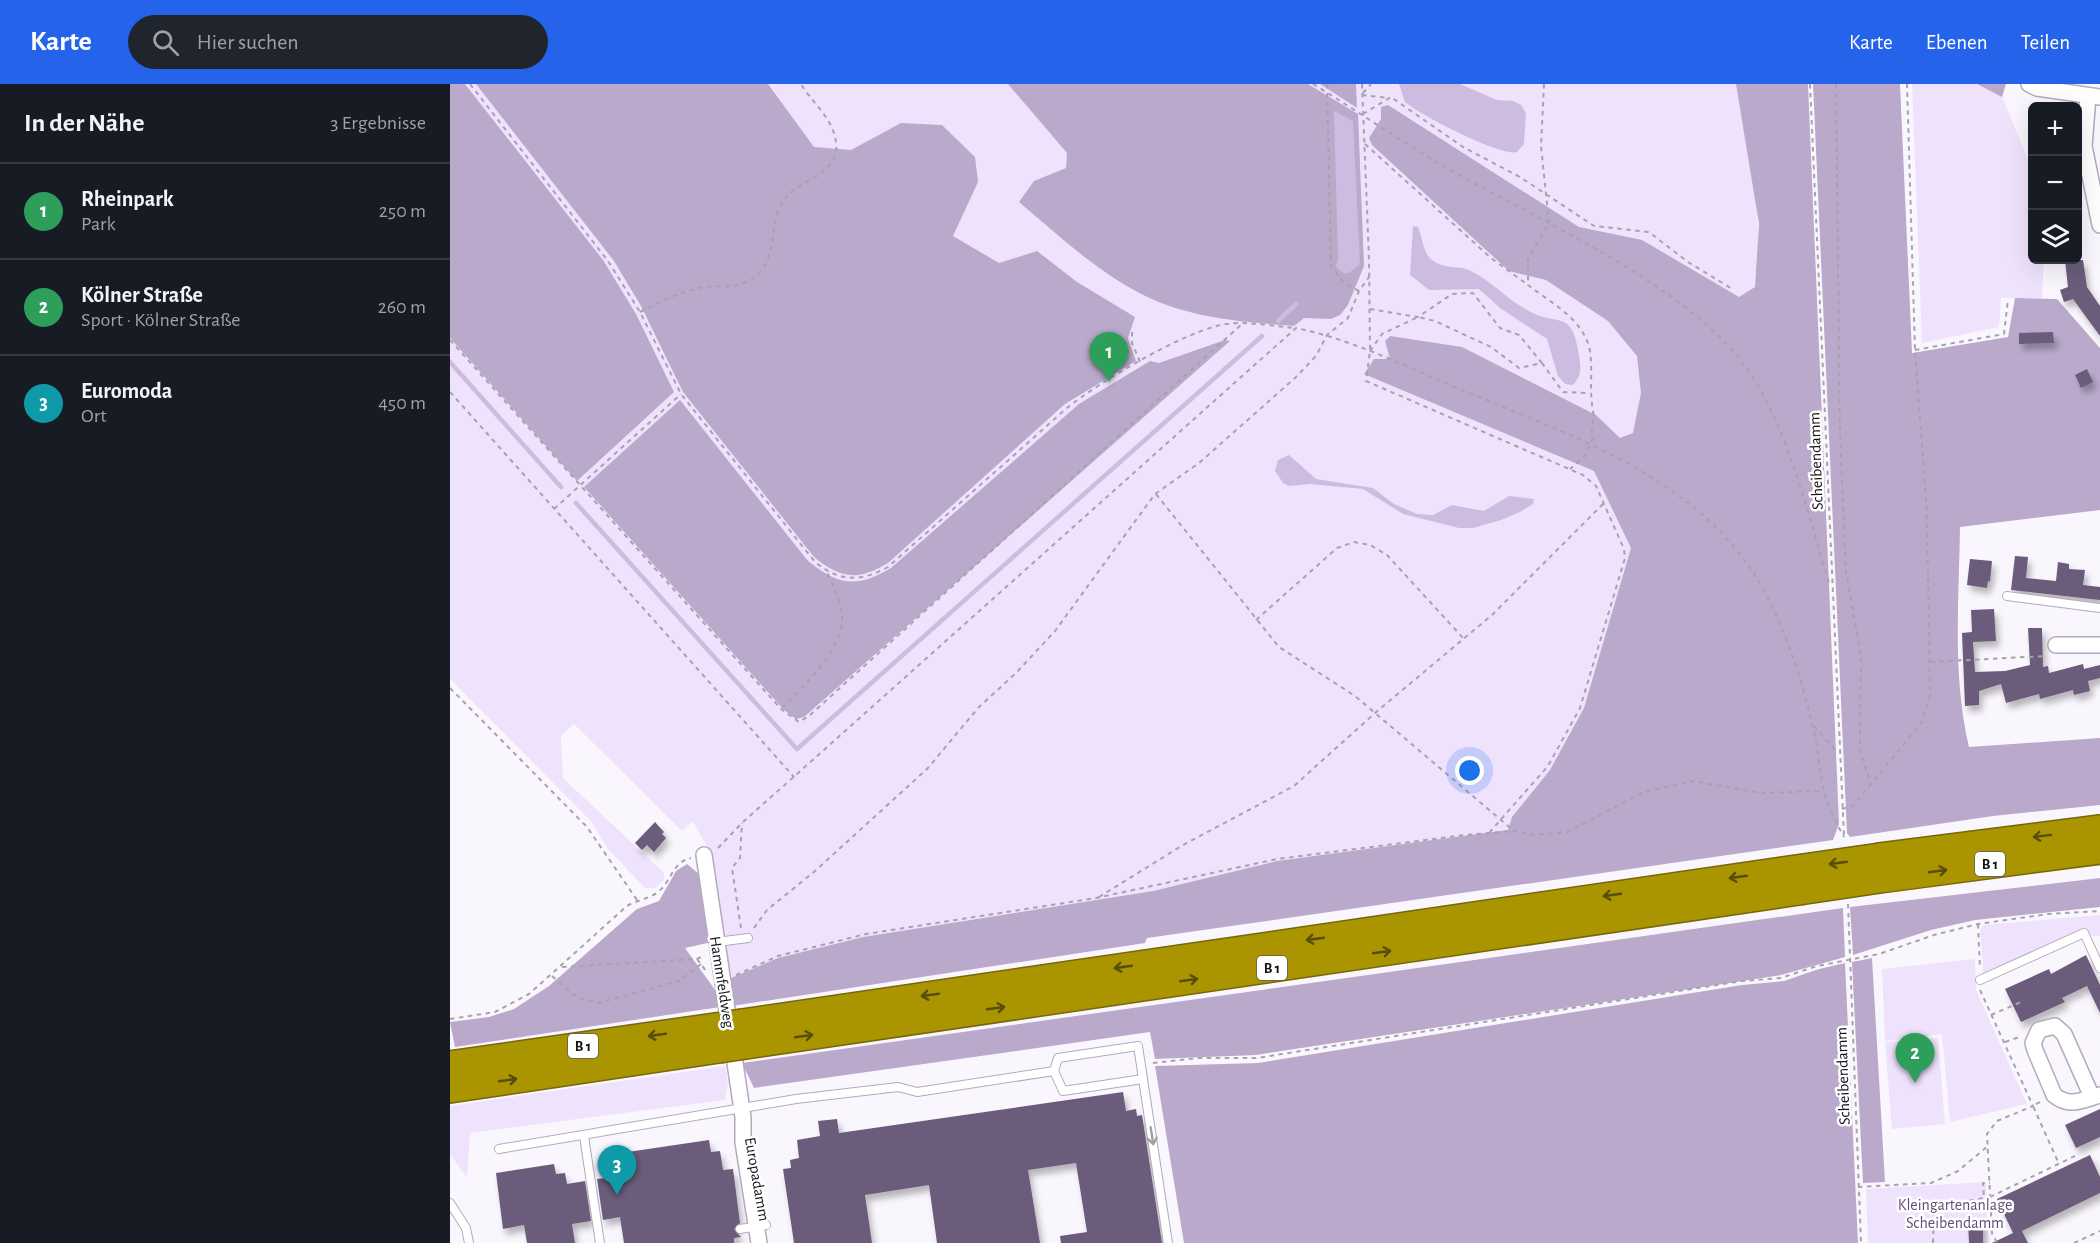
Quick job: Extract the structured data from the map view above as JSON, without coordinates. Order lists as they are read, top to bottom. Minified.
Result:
{"streets":{"highway":["B 1"],"street":["Hammfeldweg","Europadamm"],"path":["Scheibendamm"]},"crossings":[["Hammfeldweg","Europadamm"]],"parks":["Kleingartenanlage Scheibendamm"],"page":{"header":"Karte","search":"Hier suchen","nav":["Karte","Ebenen","Teilen"],"heading":["In der Nähe","3 Ergebnisse"],"map_buttons":["+","−"],"list":[{"mark":"1","name":"Rheinpark","note":"Park","value":"250 m"},{"mark":"2","name":"Kölner Straße","note":"Sport · Kölner Straße","value":"260 m"},{"mark":"3","name":"Euromoda","note":"Ort","value":"450 m"}],"pins":["1","2","3"]}}
